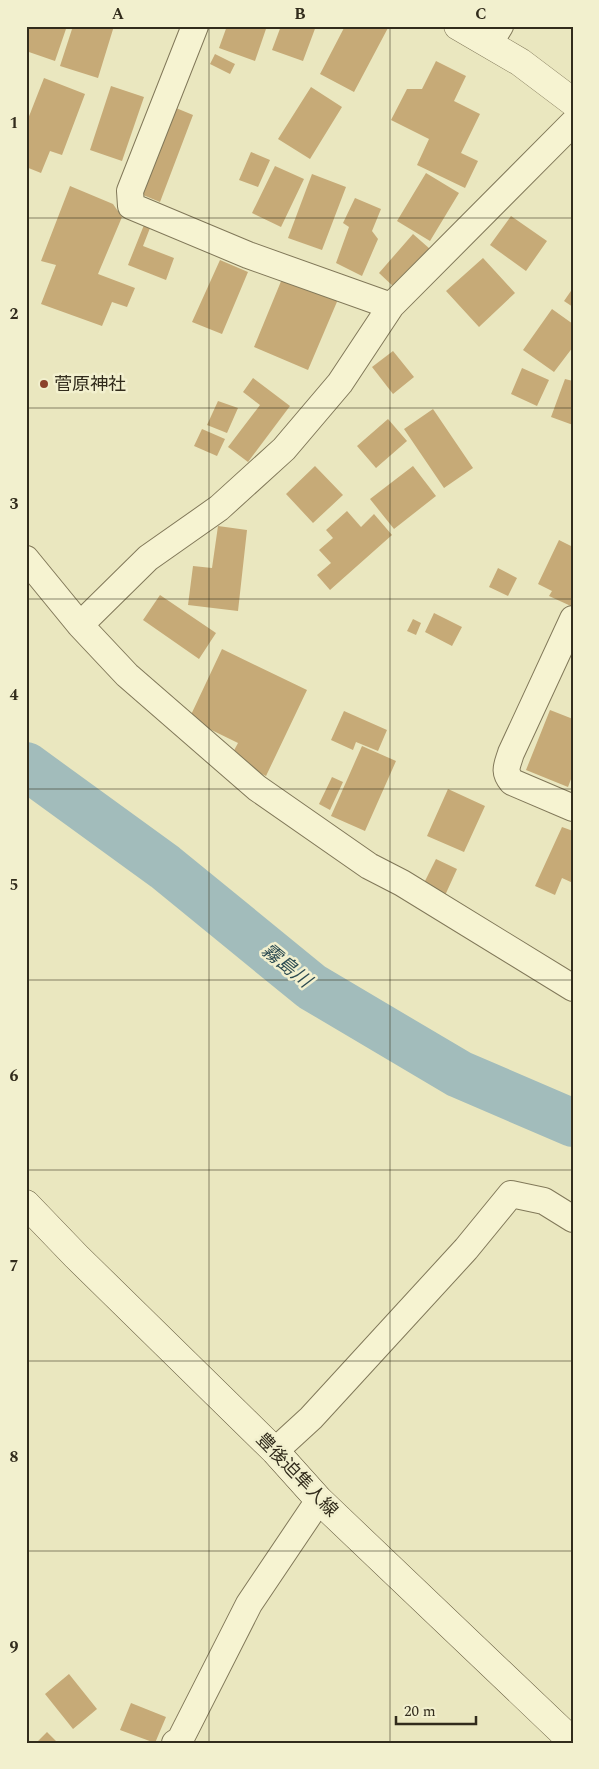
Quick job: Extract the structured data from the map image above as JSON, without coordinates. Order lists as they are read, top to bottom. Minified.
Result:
{"streets":{"main road":["豊後迫隼人線"]},"water":["霧島川"],"places":["菅原神社"],"scale_bar":"20 m","grid":{"columns":["A","B","C"],"rows":["1","2","3","4","5","6","7","8","9"]}}
